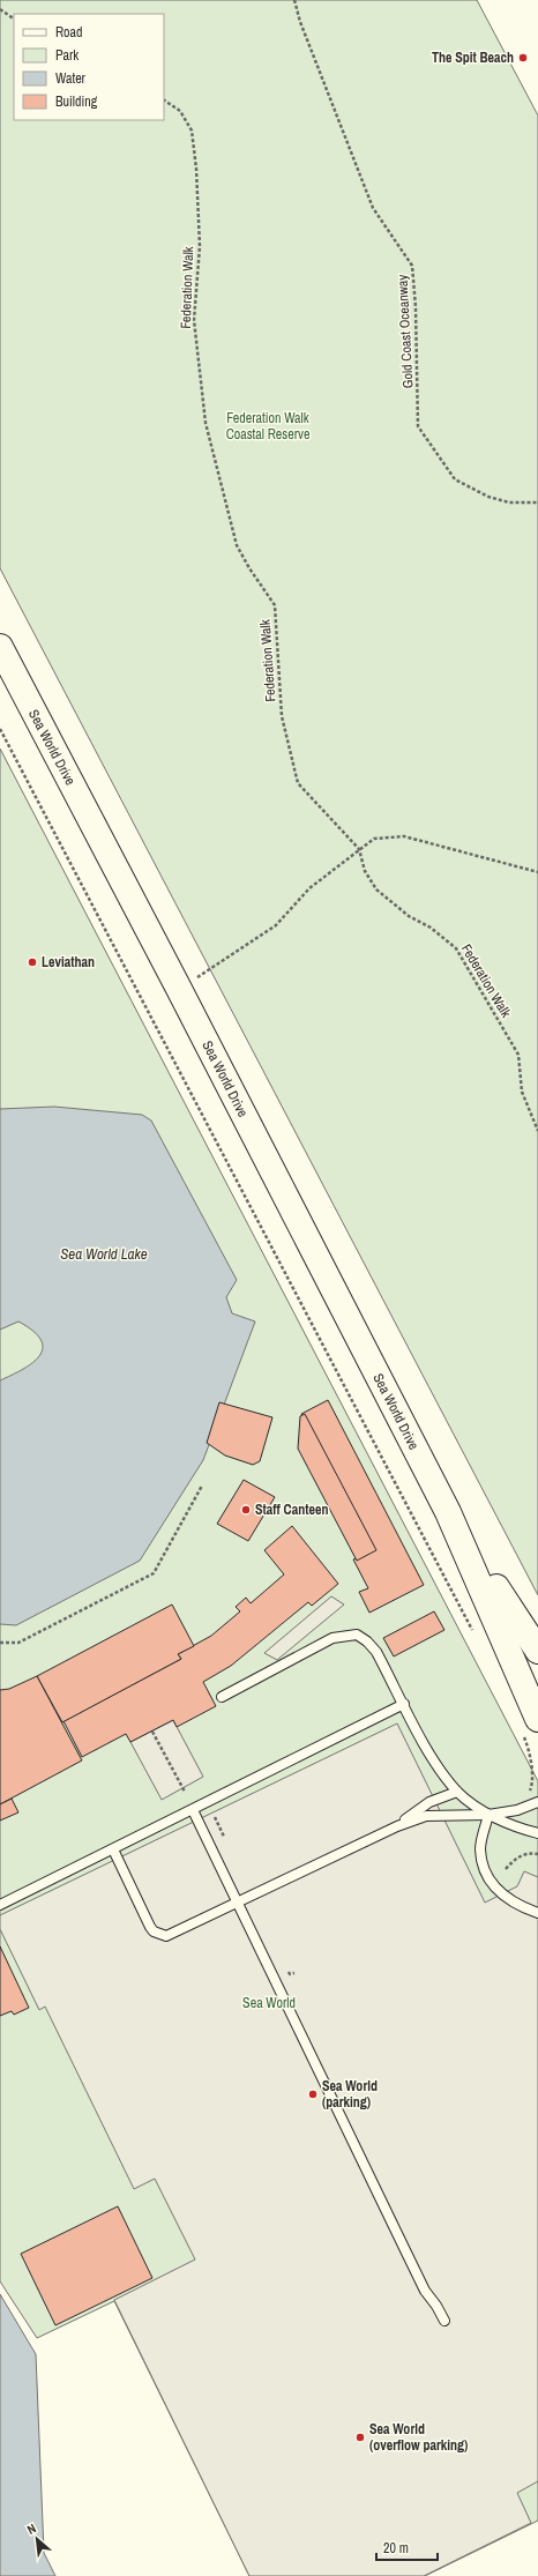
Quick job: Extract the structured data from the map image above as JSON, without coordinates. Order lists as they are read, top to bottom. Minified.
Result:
{"streets":{"street":["Sea World Drive"],"path":["Federation Walk","Gold Coast Oceanway"]},"water":["Sea World Lake"],"parks":["Federation Walk Coastal Reserve","Sea World"],"places":["The Spit Beach","Leviathan","Staff Canteen","Sea World (parking)","Sea World (overflow parking)"],"legend":["Road","Park","Water","Building"],"scale_bar":"20 m","north":"top left"}
